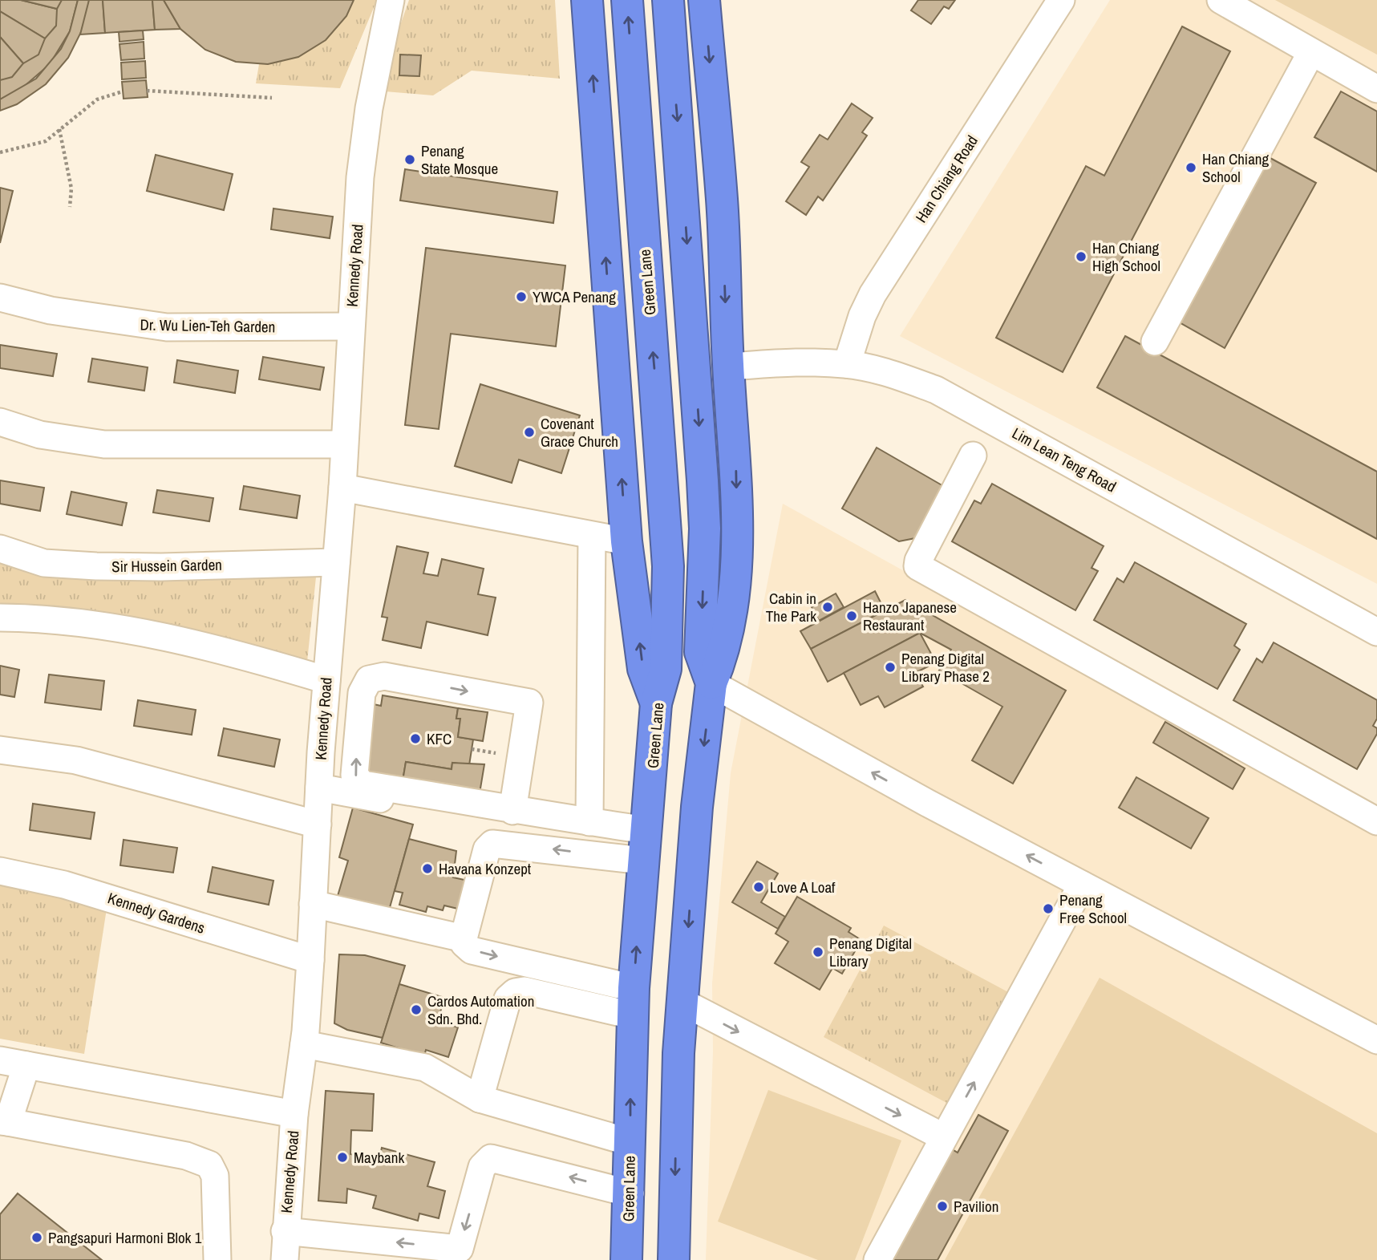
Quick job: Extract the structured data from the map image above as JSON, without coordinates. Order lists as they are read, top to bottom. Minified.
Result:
{"streets":{"highway":["Green Lane"],"street":["Han Chiang Road","Kennedy Road","Dr. Wu Lien-Teh Garden","Lim Lean Teng Road","Sir Hussein Garden","Kennedy Gardens"]},"crossings":[["Han Chiang Road","Lim Lean Teng Road"],["Kennedy Road","Dr. Wu Lien-Teh Garden"],["Kennedy Road","Sir Hussein Garden"],["Kennedy Road","Kennedy Gardens"]],"places":["Penang State Mosque","Han Chiang School","Han Chiang High School","YWCA Penang","Covenant Grace Church","Cabin in The Park","Hanzo Japanese Restaurant","Penang Digital Library Phase 2","KFC","Havana Konzept","Love A Loaf","Penang Free School","Penang Digital Library","Cardos Automation Sdn. Bhd.","Maybank","Pavilion","Pangsapuri Harmoni Blok 1"]}
